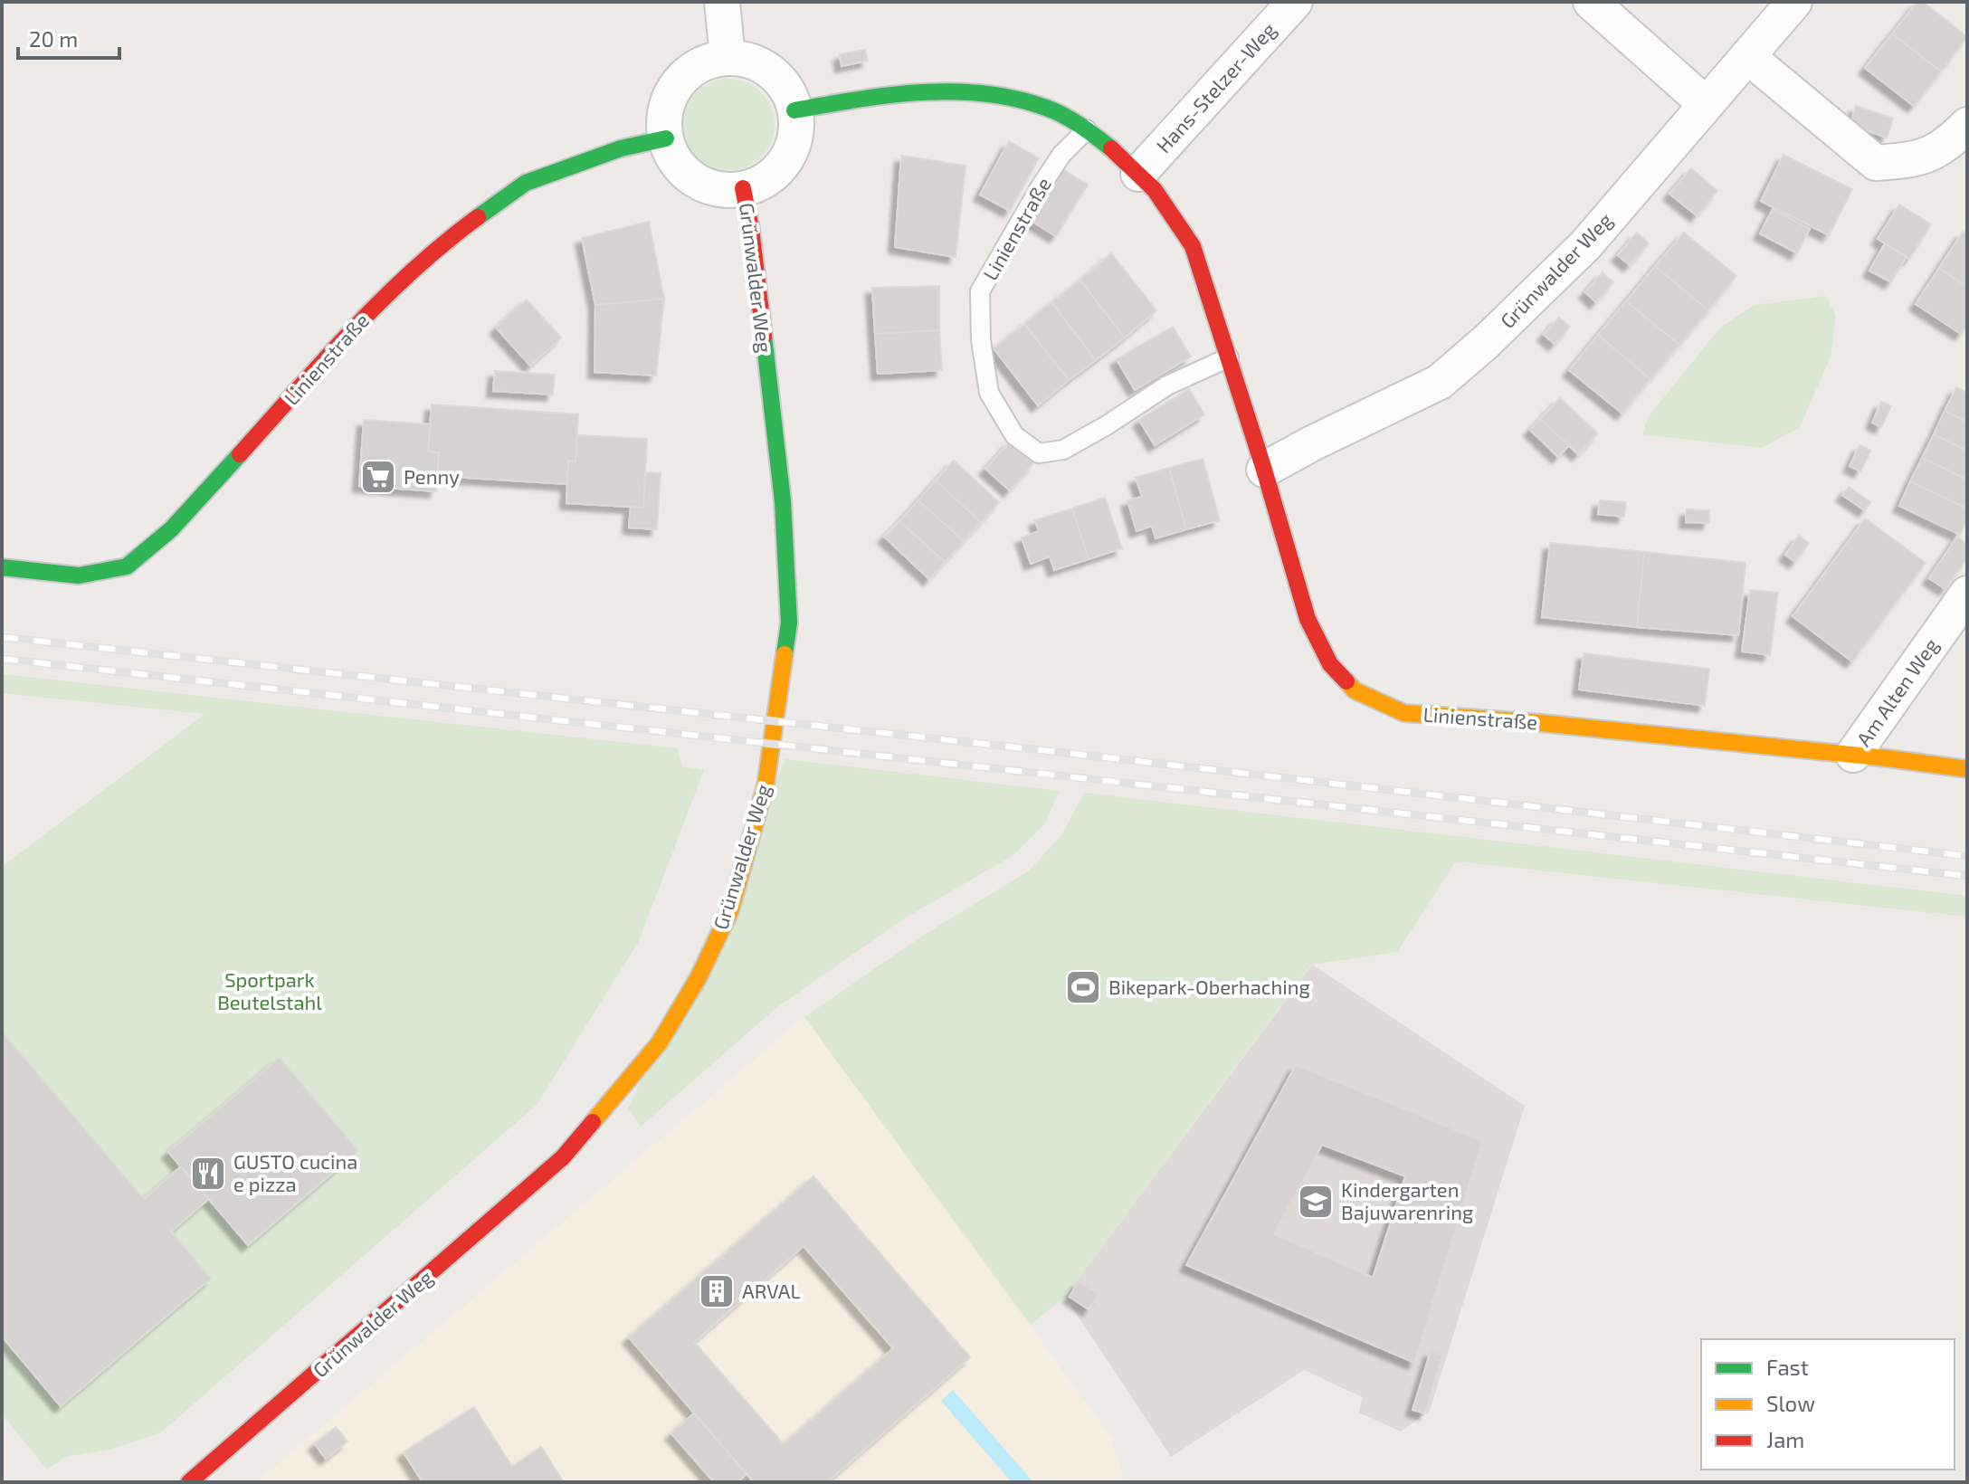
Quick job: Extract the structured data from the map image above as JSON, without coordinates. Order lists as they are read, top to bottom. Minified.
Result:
{"streets":{"street":["Hans-Stelzer-Weg","Linienstraße","Grünwalder Weg","Am Alten Weg"]},"crossings":[["Hans-Stelzer-Weg","Linienstraße"],["Linienstraße","Grünwalder Weg"],["Linienstraße","Am Alten Weg"]],"parks":["Sportpark Beutelstahl"],"places":{"supermarket":["Penny"],"sports":["Bikepark-Oberhaching"],"restaurant":["GUSTO cucina e pizza"],"school or university":["Kindergarten Bajuwarenring"],"building":["ARVAL"]},"legend":["Fast","Slow","Jam"],"scale_bar":"20 m"}
